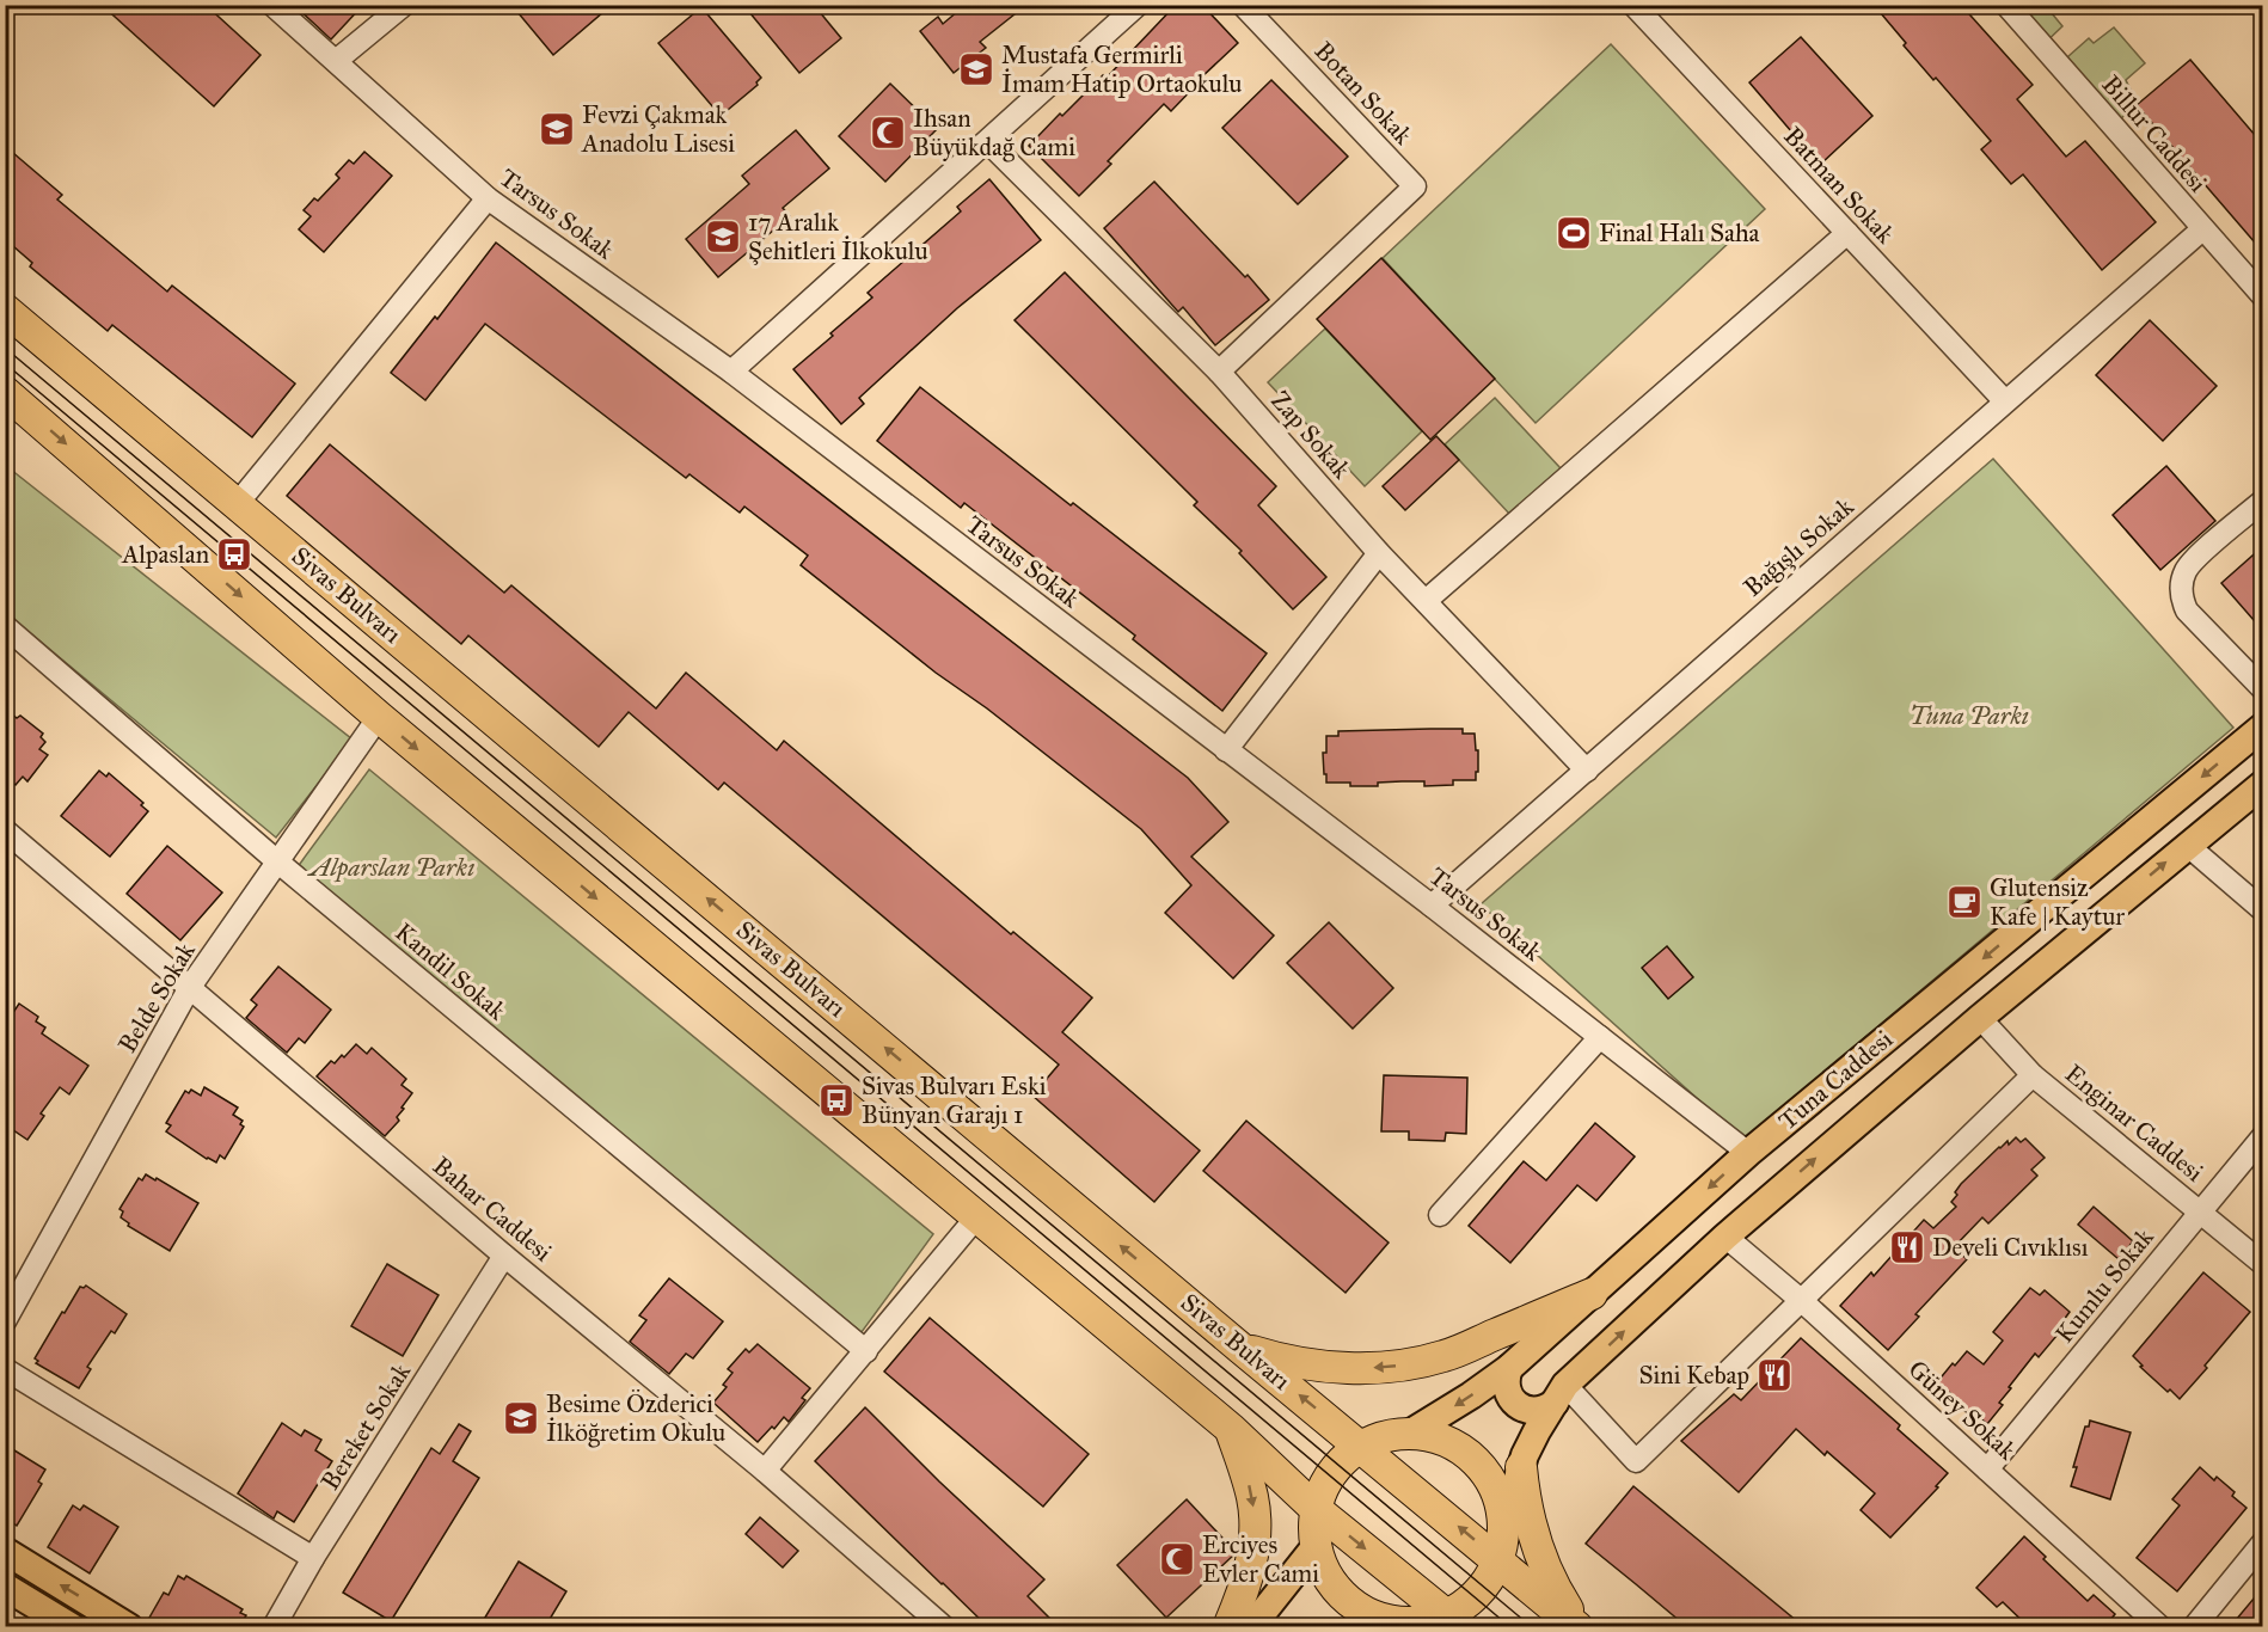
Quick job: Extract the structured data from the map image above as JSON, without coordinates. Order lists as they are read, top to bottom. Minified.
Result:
{"streets":{"highway":["Sivas Bulvarı"],"main road":["Tuna Caddesi"],"street":["Botan Sokak","Billur Caddesi","Batman Sokak","Tarsus Sokak","Zap Sokak","Bağışlı Sokak","Kandil Sokak","Belde Sokak","Enginar Caddesi","Bahar Caddesi","Kumlu Sokak","Güney Sokak","Bereket Sokak"]},"crossings":[["Botan Sokak","Zap Sokak"],["Billur Caddesi","Bağışlı Sokak"],["Batman Sokak","Bağışlı Sokak"],["Tarsus Sokak","Bağışlı Sokak"],["Tarsus Sokak","Tuna Caddesi"],["Zap Sokak","Bağışlı Sokak"],["Kandil Sokak","Belde Sokak"],["Belde Sokak","Bahar Caddesi"],["Tuna Caddesi","Enginar Caddesi"],["Tuna Caddesi","Güney Sokak"],["Enginar Caddesi","Kumlu Sokak"],["Bahar Caddesi","Bereket Sokak"],["Kumlu Sokak","Güney Sokak"]],"parks":["Tuna Parkı","Alparslan Parkı"],"places":{"school or university":["Mustafa Germirli İmam Hatip Ortaokulu","Fevzi Çakmak Anadolu Lisesi","17 Aralık Şehitleri İlkokulu","Besime Özderici İlköğretim Okulu"],"mosque":["Ihsan Büyükdağ Cami","Erciyes Evler Cami"],"sports":["Final Halı Saha"],"bus stop":["Alpaslan","Sivas Bulvarı Eski Bünyan Garajı 1"],"cafe":["Glutensiz Kafe | Kaytur"],"restaurant":["Develi Cıvıklısı","Sini Kebap"]}}
